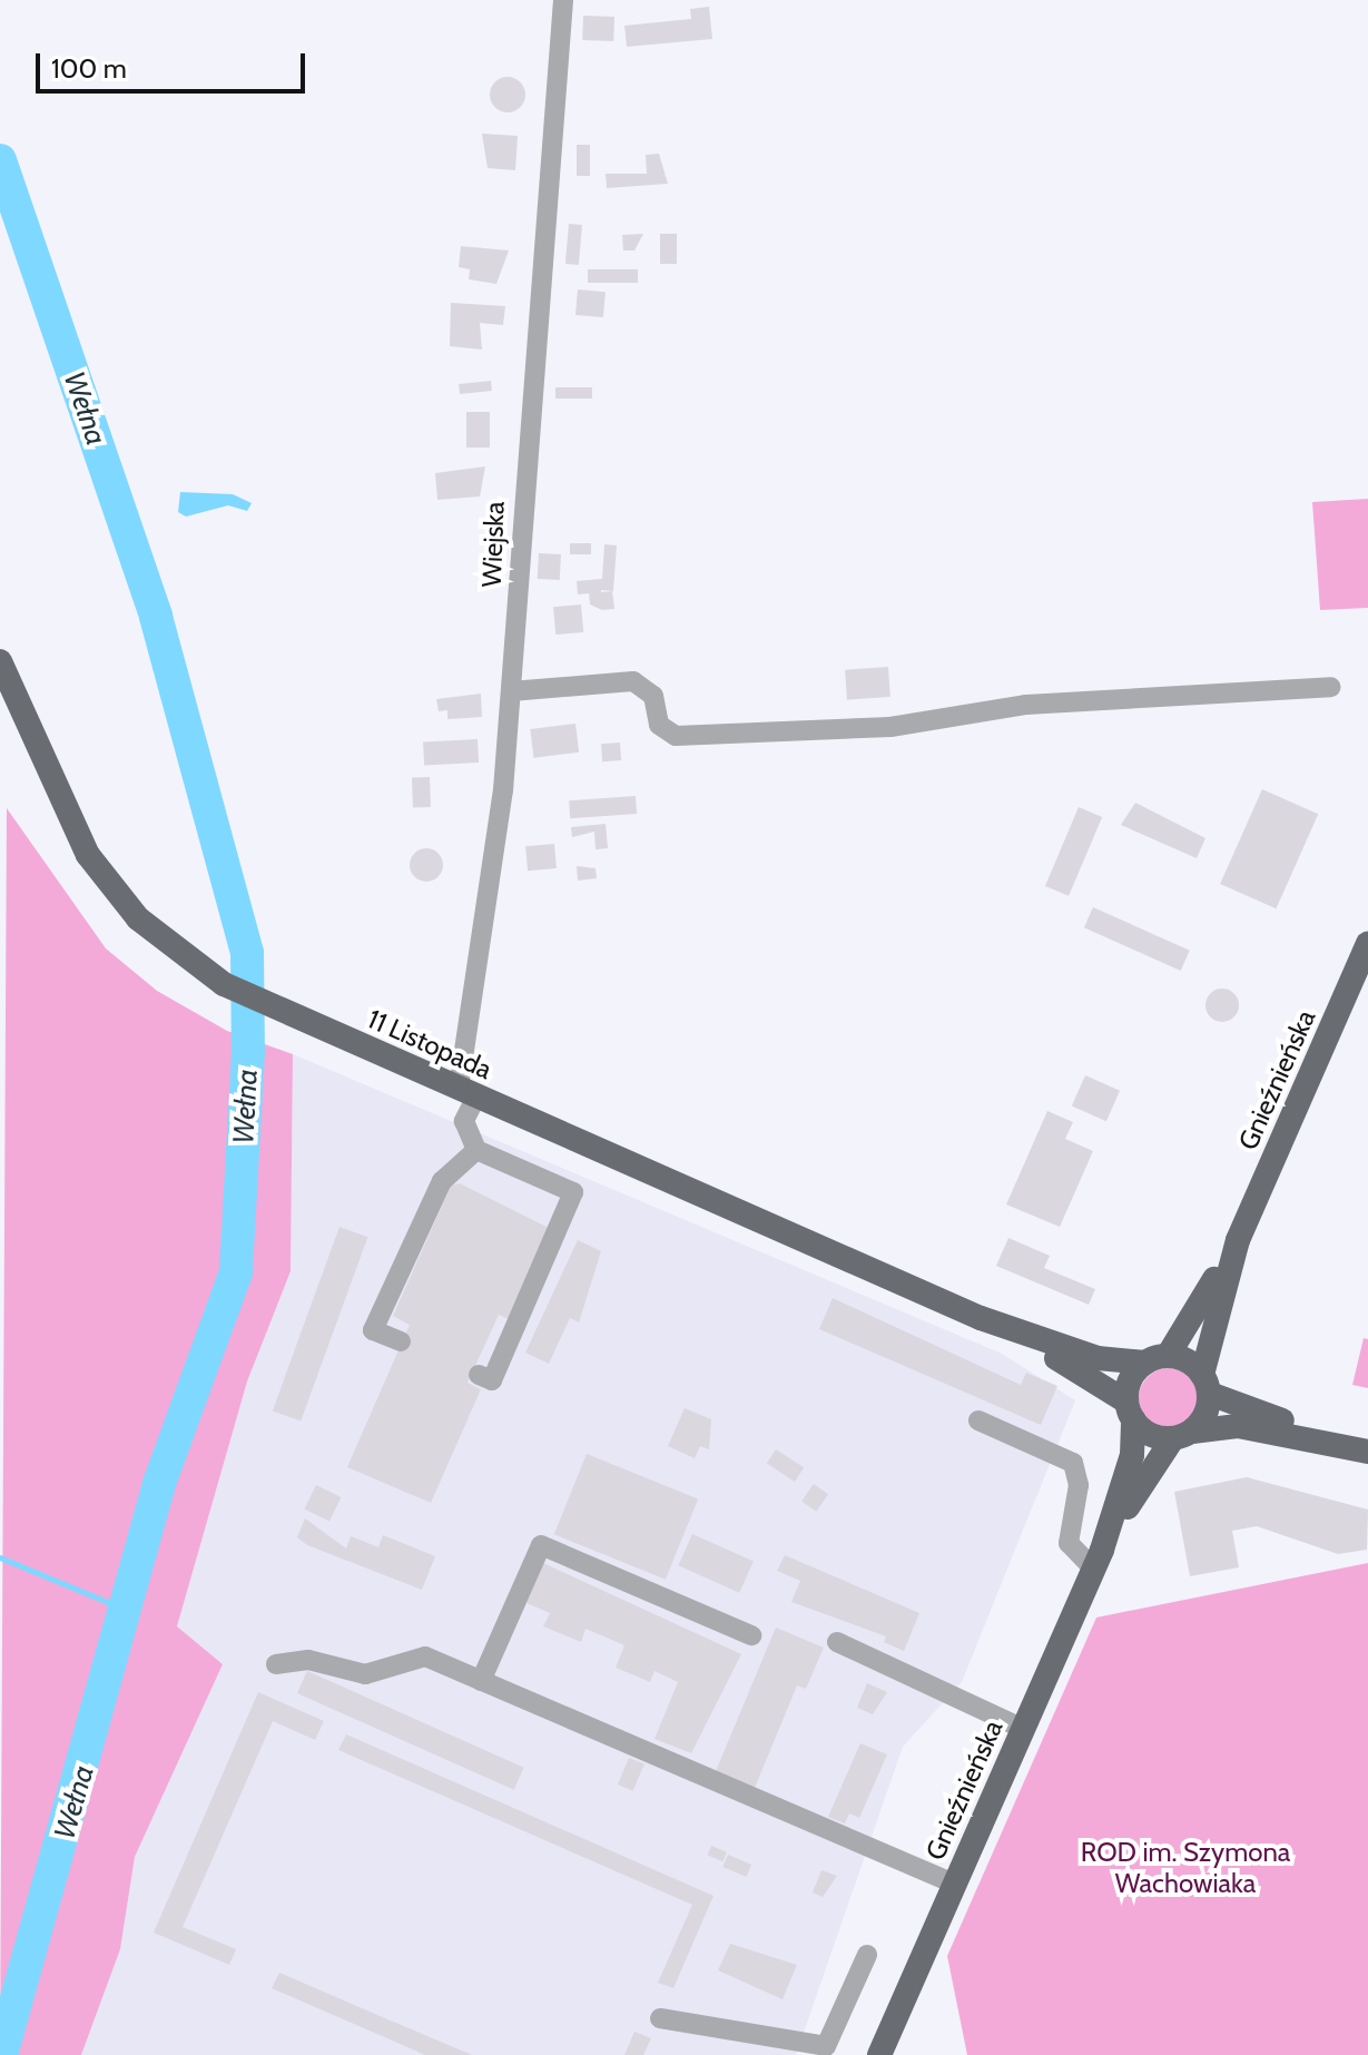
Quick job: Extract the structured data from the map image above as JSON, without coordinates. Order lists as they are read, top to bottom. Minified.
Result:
{"streets":{"main road":["11 Listopada","Gnieźnieńska"],"street":["Wiejska"]},"crossings":[["Wiejska","11 Listopada"],["11 Listopada","Gnieźnieńska"]],"water":["Wełna"],"parks":["ROD im. Szymona Wachowiaka"],"scale_bar":"100 m"}
